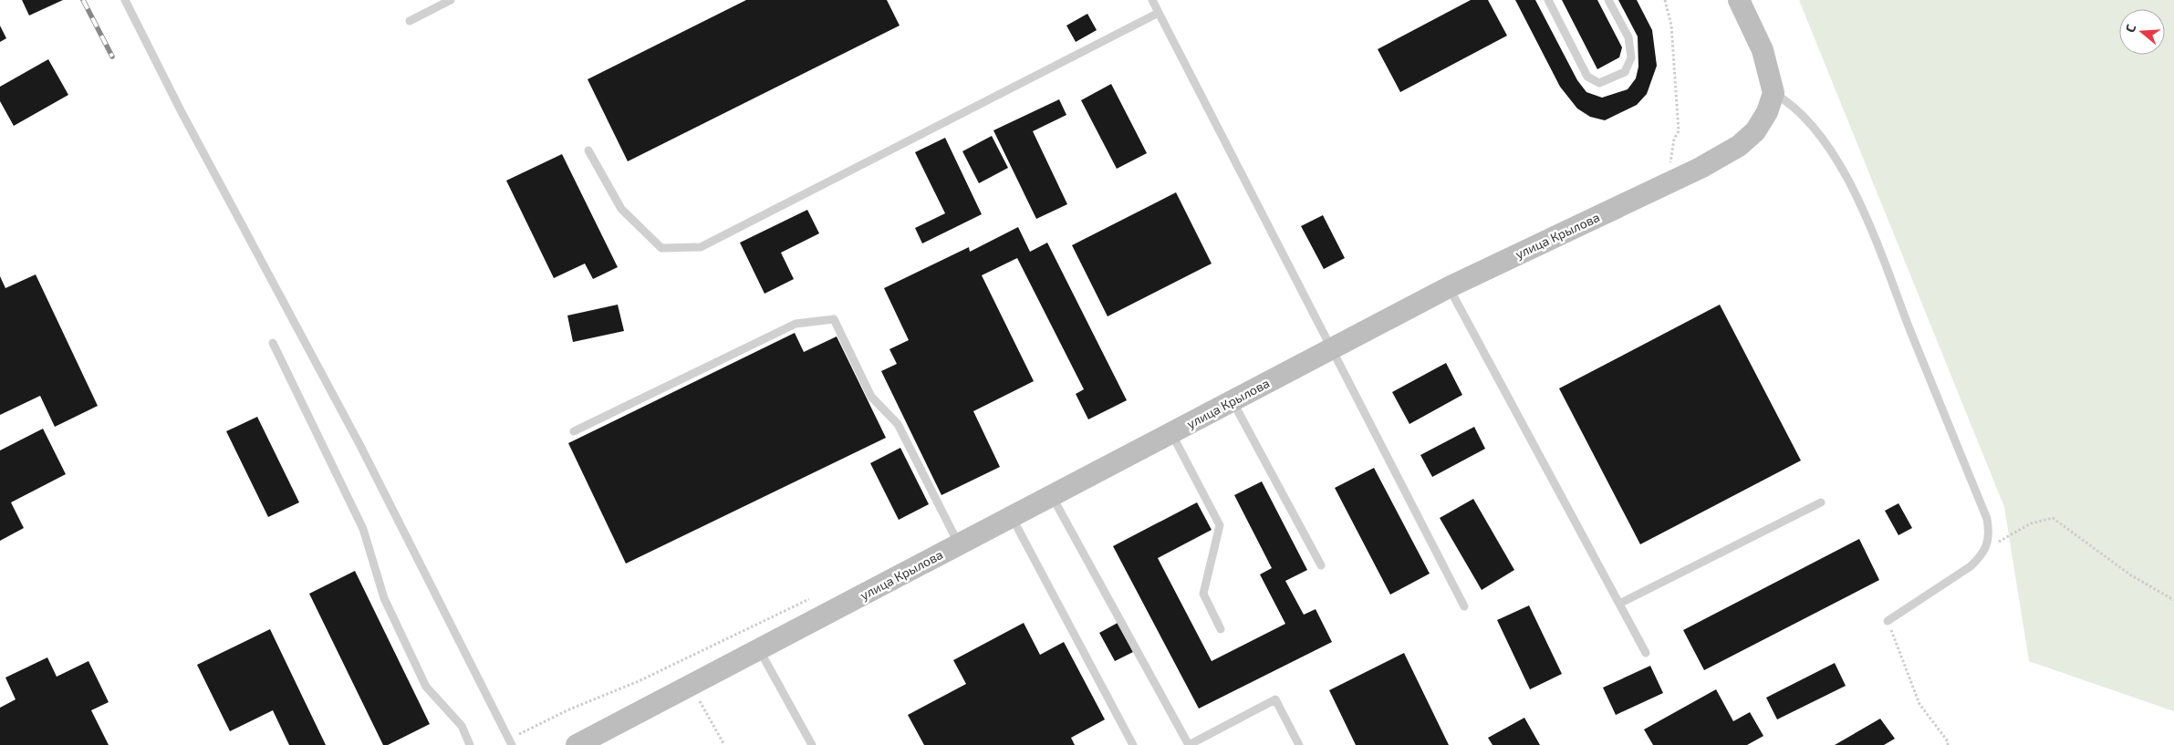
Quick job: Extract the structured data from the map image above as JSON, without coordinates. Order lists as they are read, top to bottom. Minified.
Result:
{"streets":{"street":["улица Крылова"]},"north":"left"}
